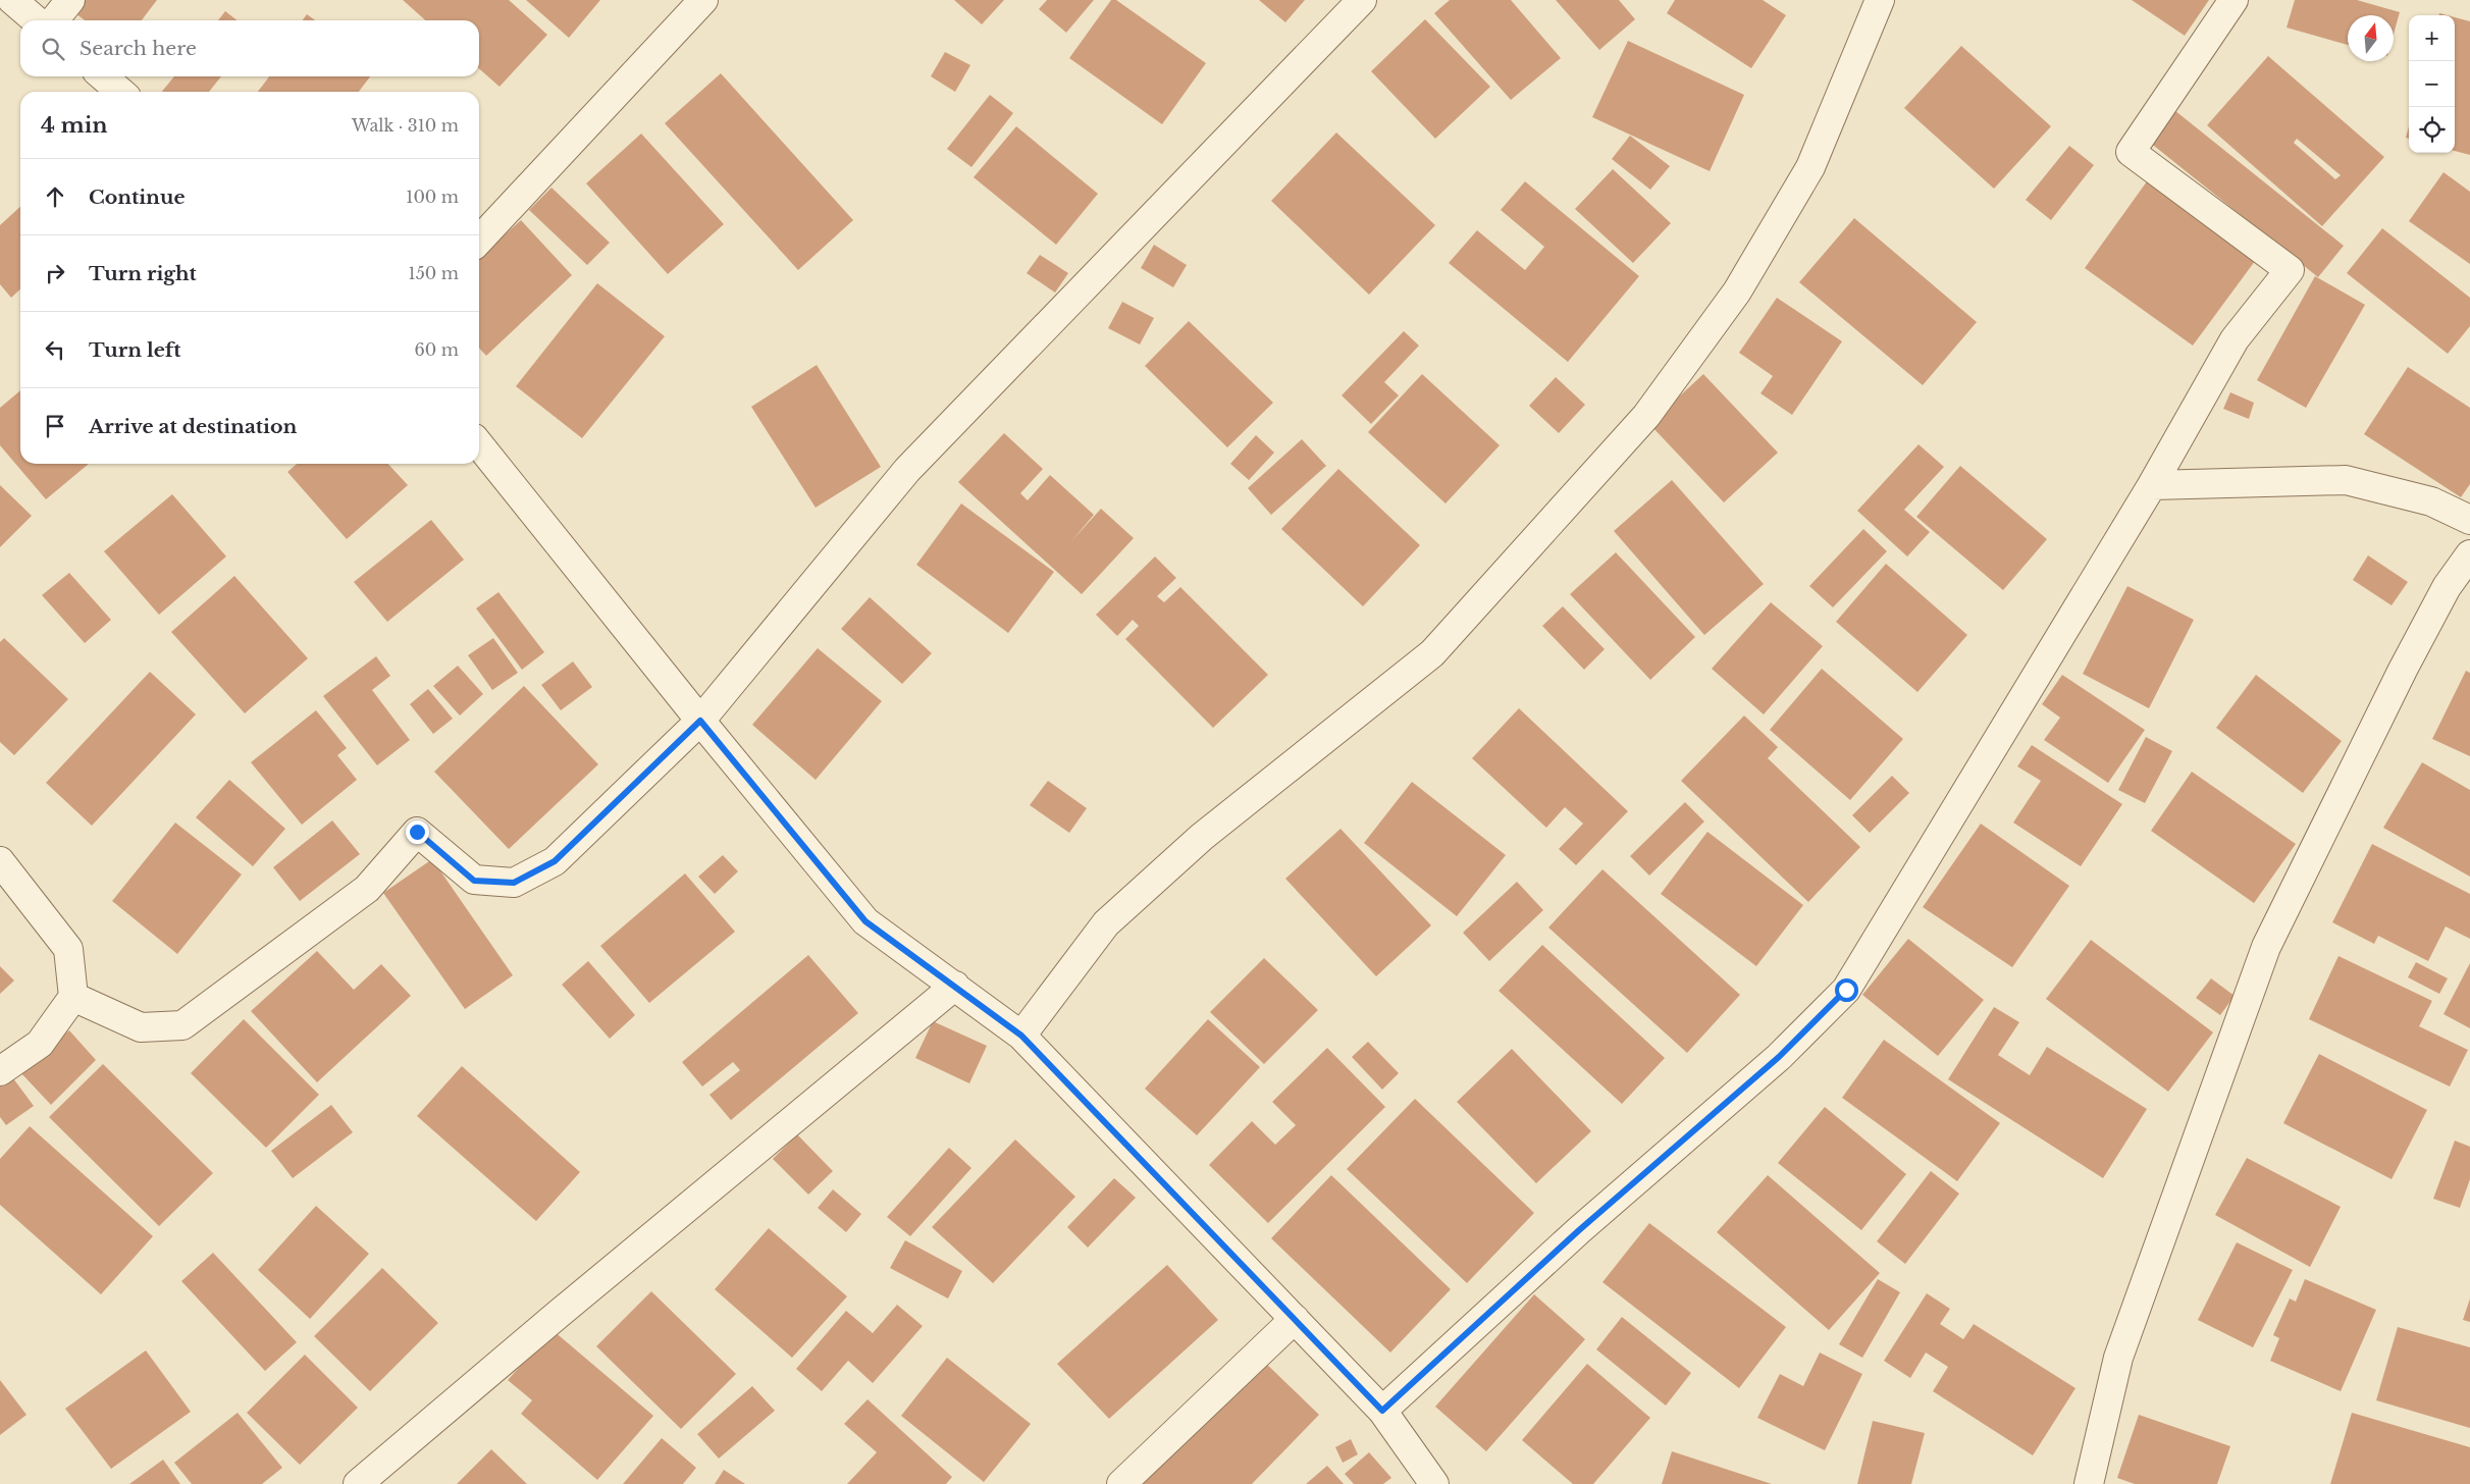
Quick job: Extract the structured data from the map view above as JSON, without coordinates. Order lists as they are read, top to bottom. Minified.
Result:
{"north":"top","page":{"map_buttons":["+","−"],"search":"Search here","heading":["4 min","Walk · 310 m"],"list":[["Continue","100 m"],["Turn right","150 m"],["Turn left","60 m"],"Arrive at destination"]}}
